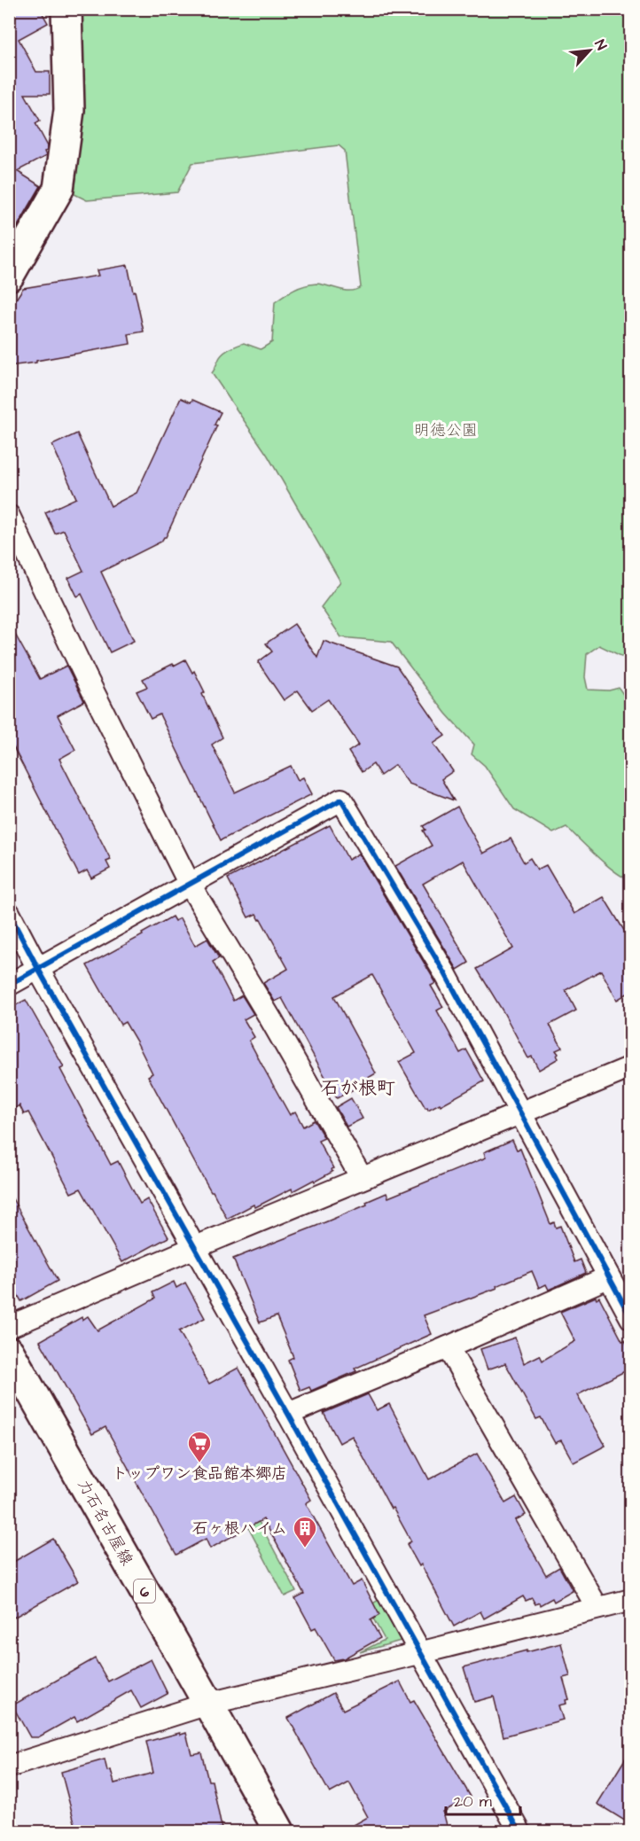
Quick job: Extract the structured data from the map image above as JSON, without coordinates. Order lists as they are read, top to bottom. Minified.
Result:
{"streets":{"main road":["力石名古屋線","6"]},"districts":["石が根町"],"parks":["明徳公園"],"places":{"supermarket":["トップワン食品館本郷店"],"building":["石ヶ根ハイム"]},"scale_bar":"20 m","north":"top right"}
